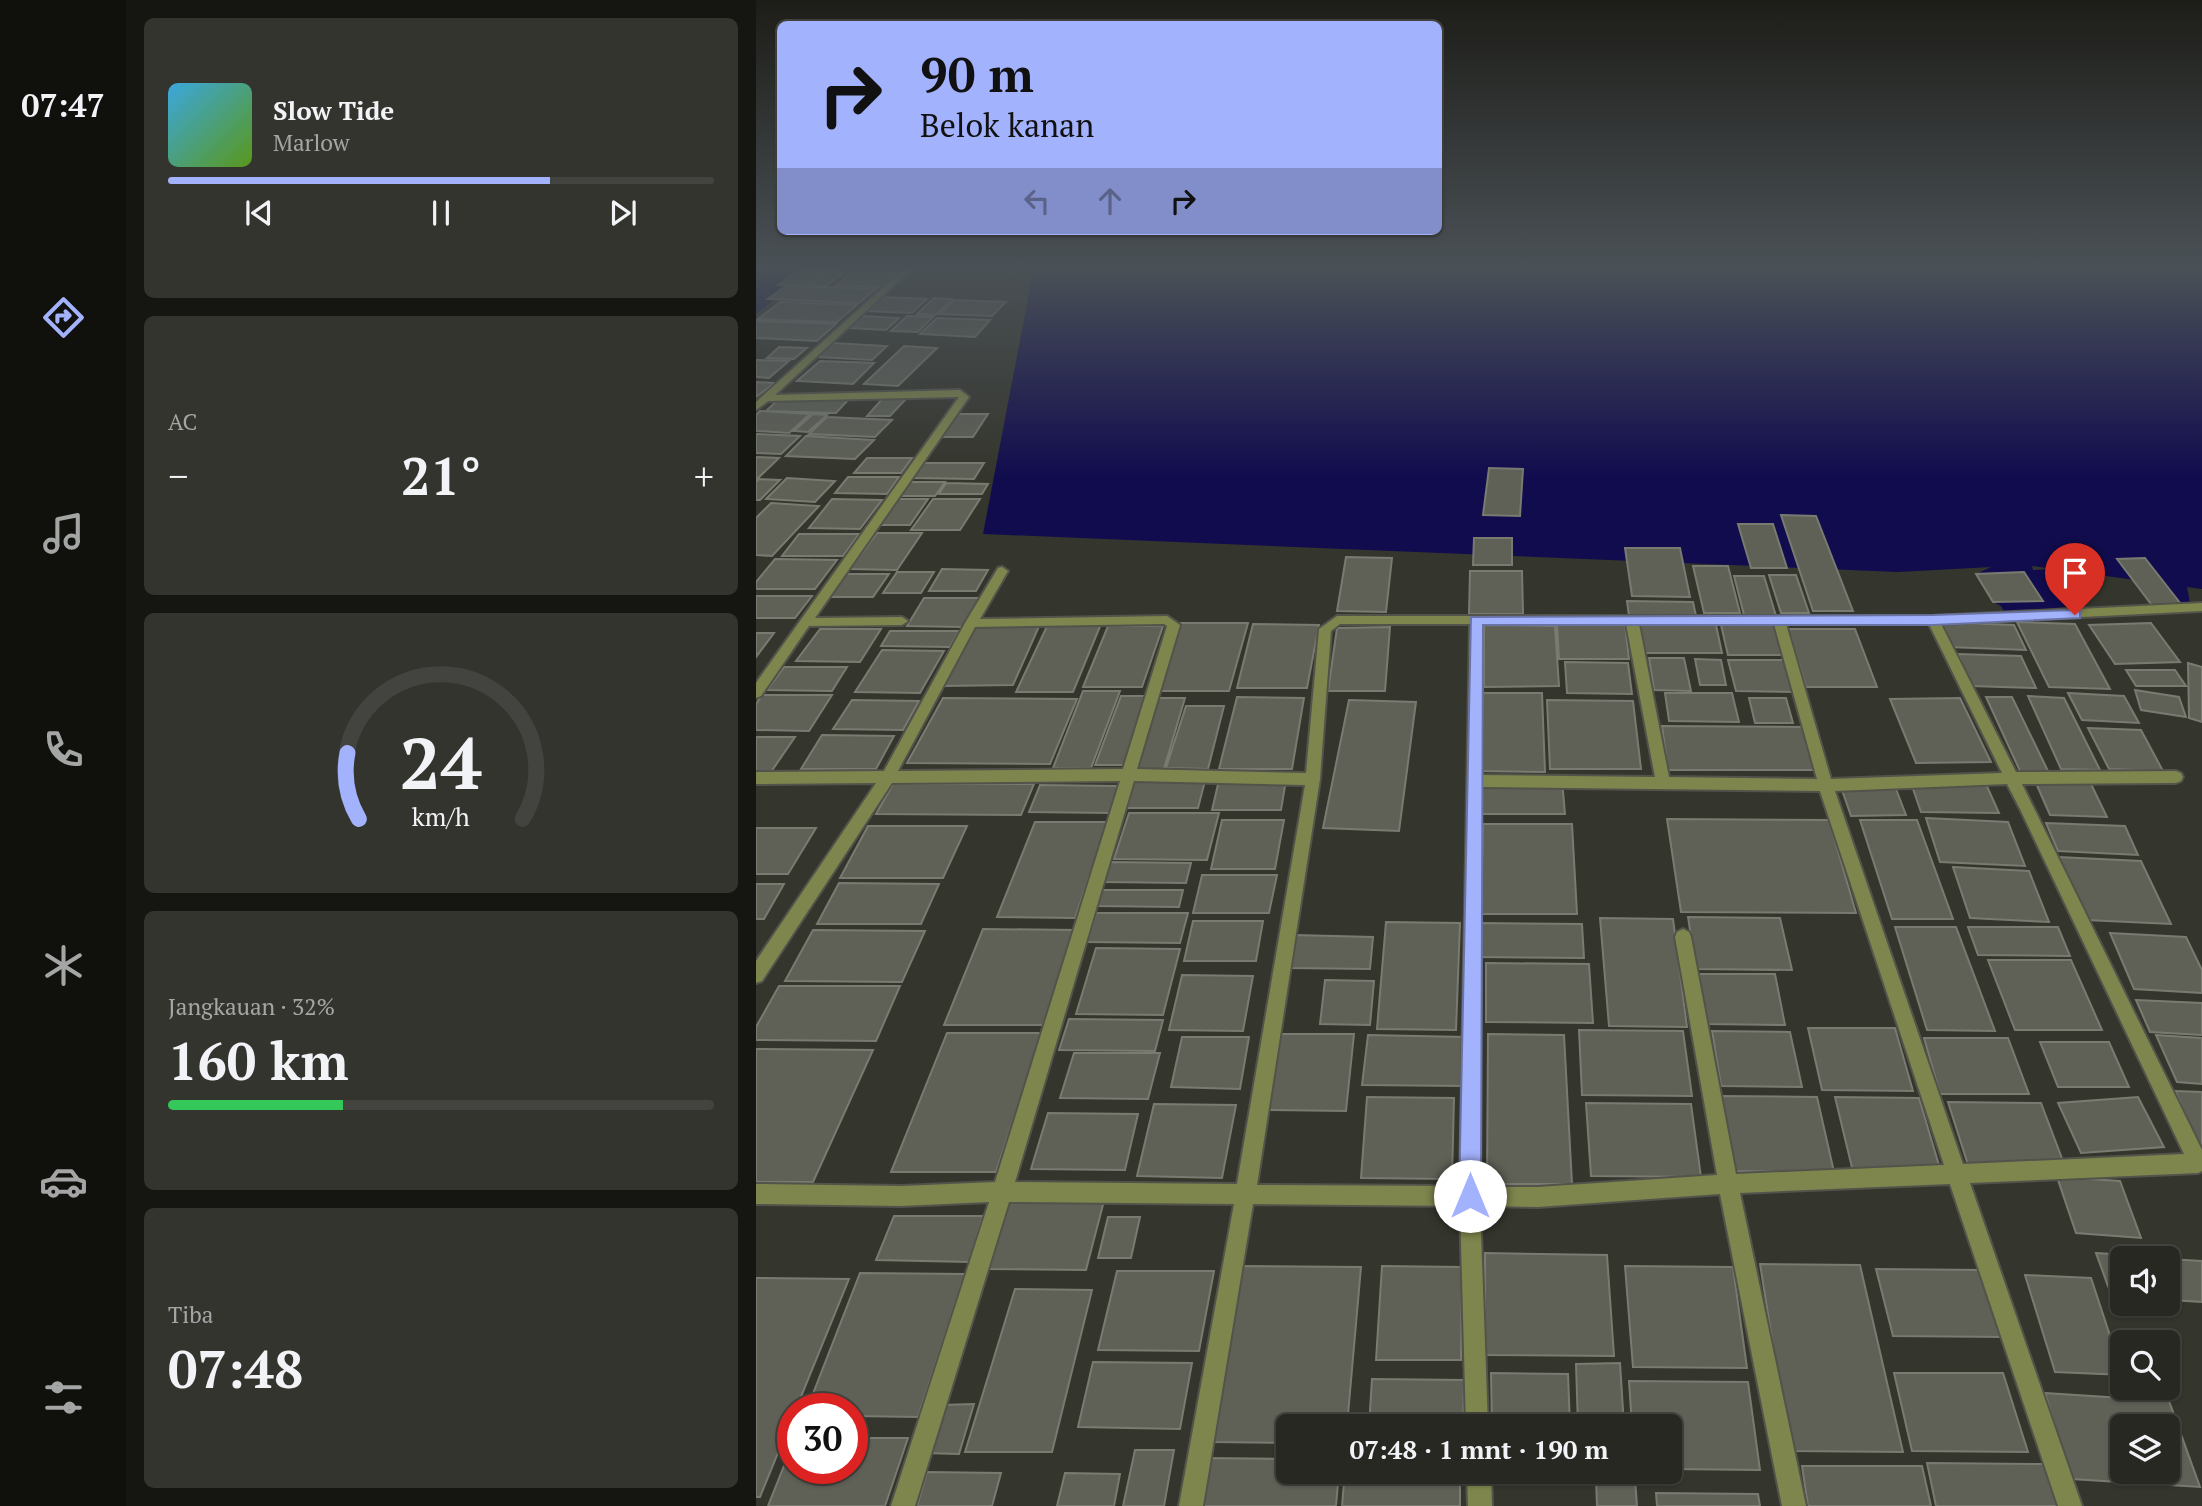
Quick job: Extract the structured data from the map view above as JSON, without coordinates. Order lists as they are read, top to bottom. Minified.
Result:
{"page":{"tabs":"07:47","turn":["90 m","Belok kanan"],"song":["Slow Tide","Marlow"],"tile":["AC",["Jangkauan · 32%","160 km"],["Tiba","07:48"]],"heat":["−","21°","+"],"limit":"30","trip":"07:48 · 1 mnt · 190 m","gauge":["24","km/h"]}}
